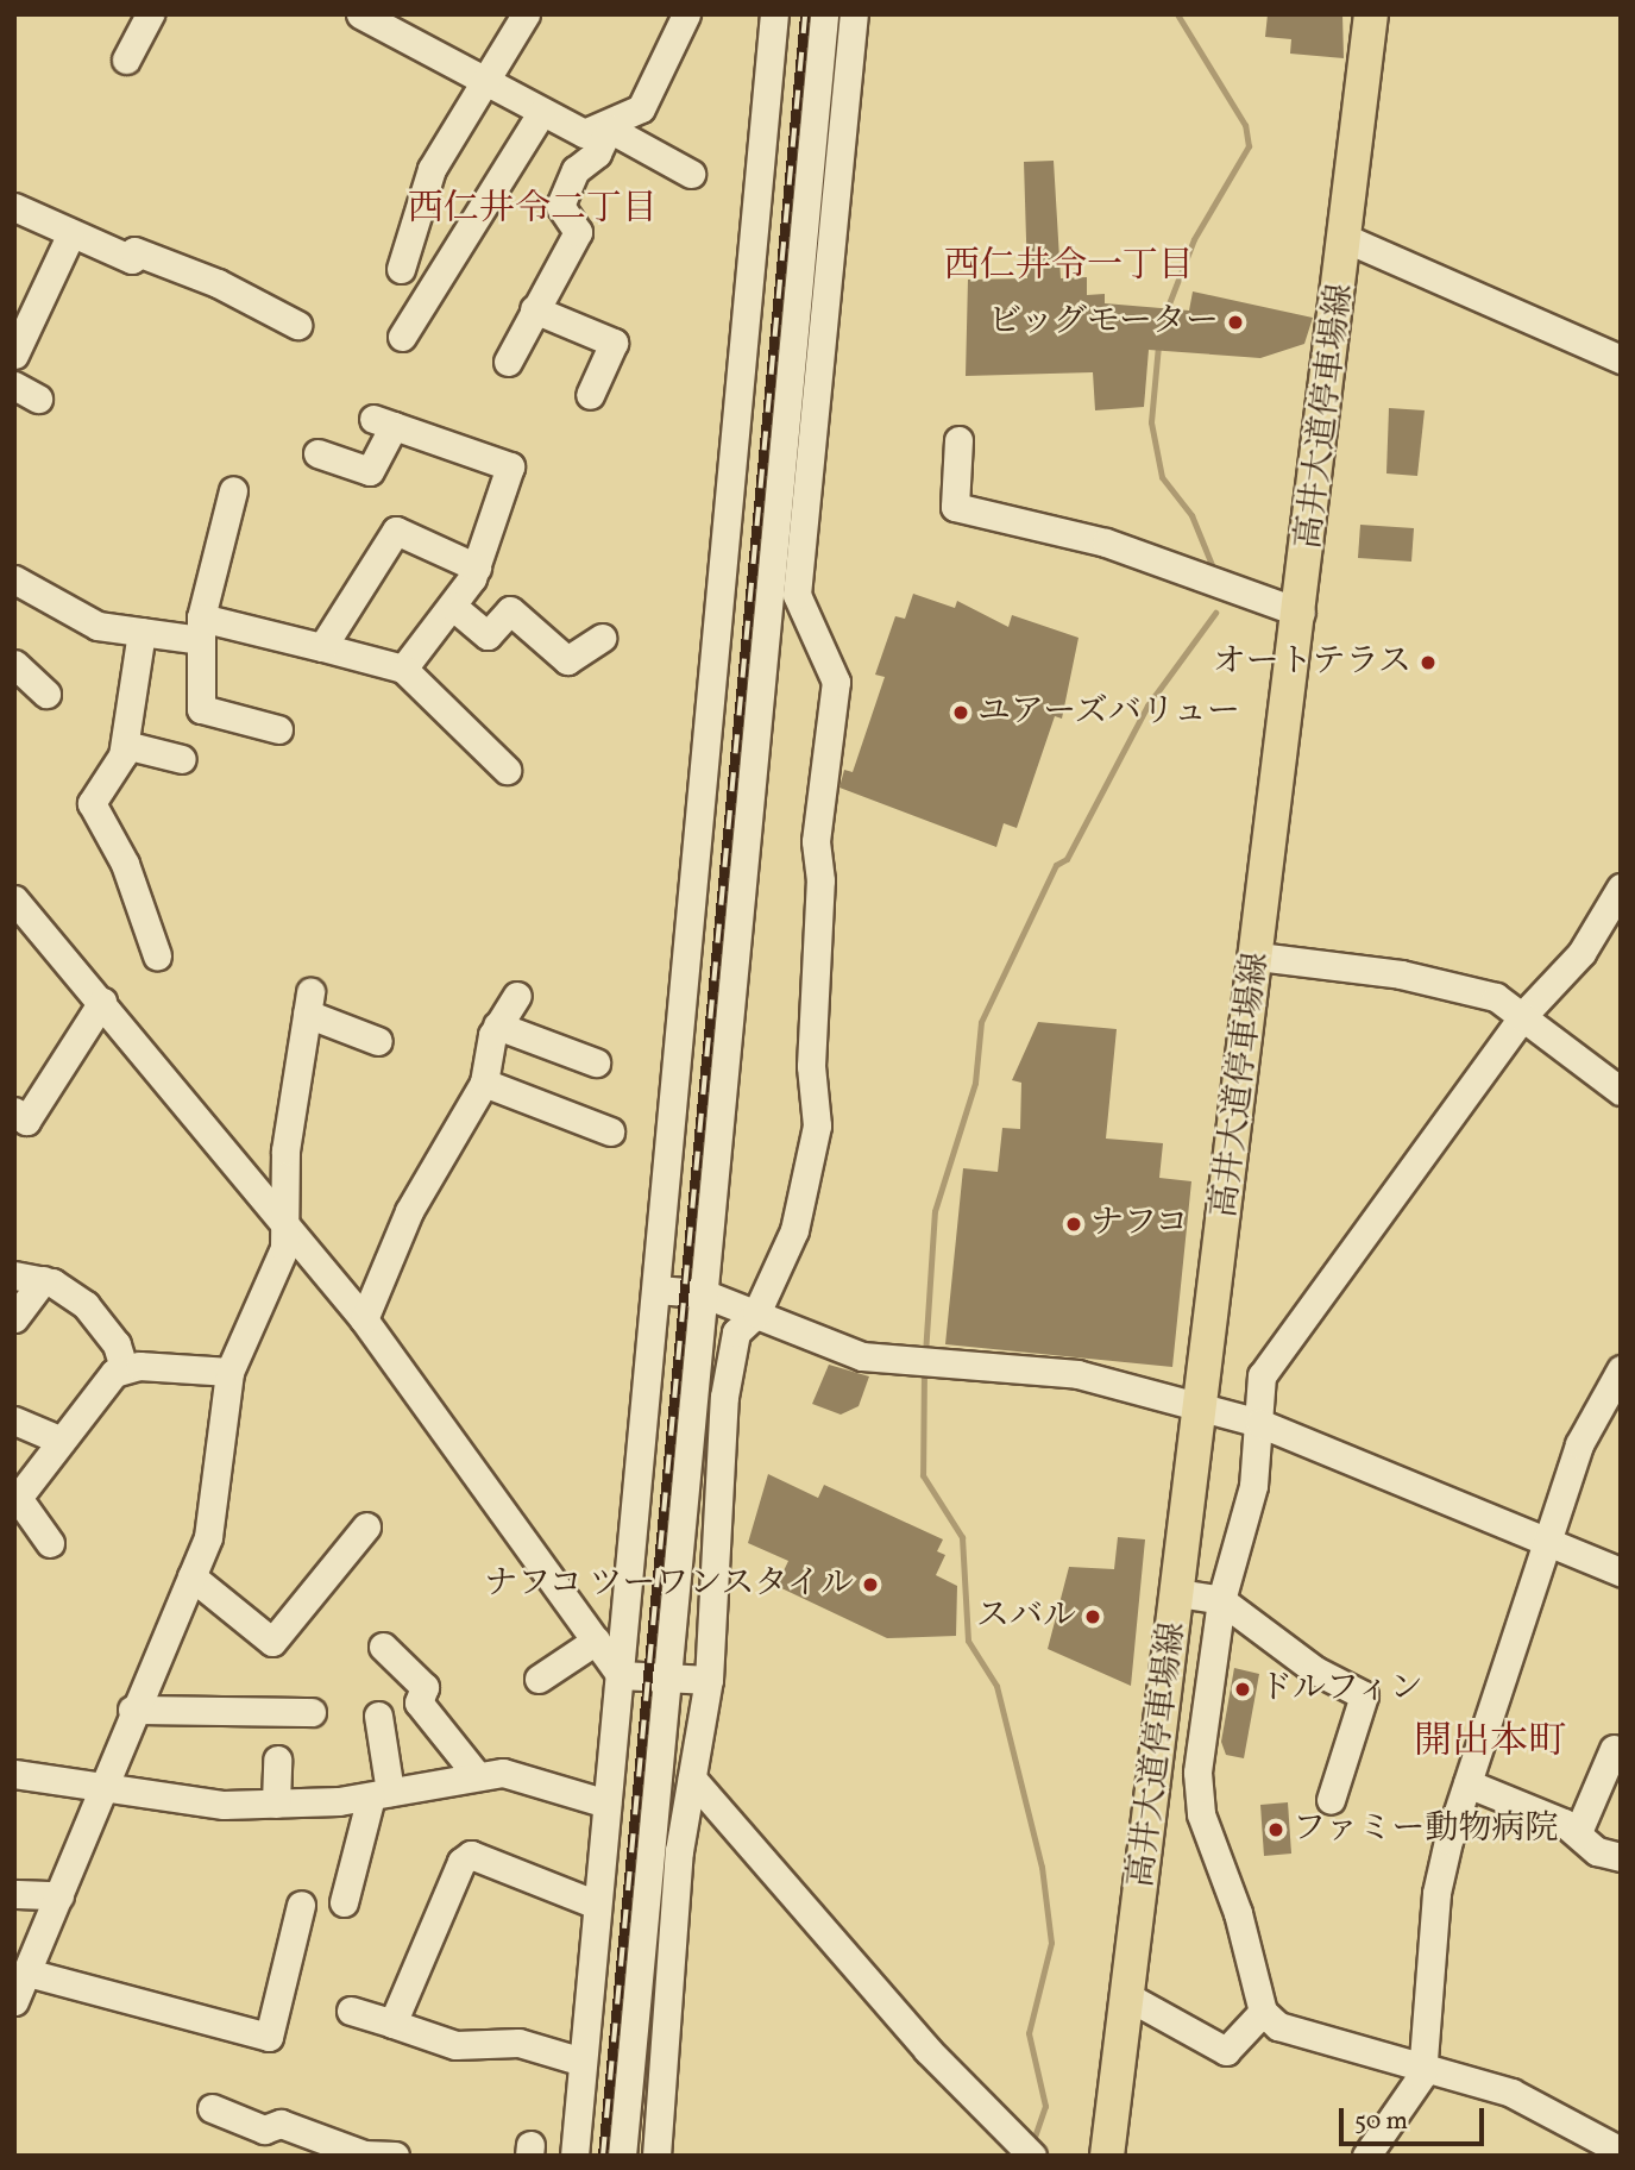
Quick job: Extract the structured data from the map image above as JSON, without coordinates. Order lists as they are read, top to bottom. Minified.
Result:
{"streets":{"main road":["高井大道停車場線"]},"districts":["西仁井令二丁目","西仁井令一丁目","開出本町"],"places":["ビッグモーター","オートテラス","ユアーズバリュー","ナフコ","ナフコ ツーワンスタイル","スバル","ドルフィン","ファミー動物病院"],"scale_bar":"50 m"}
